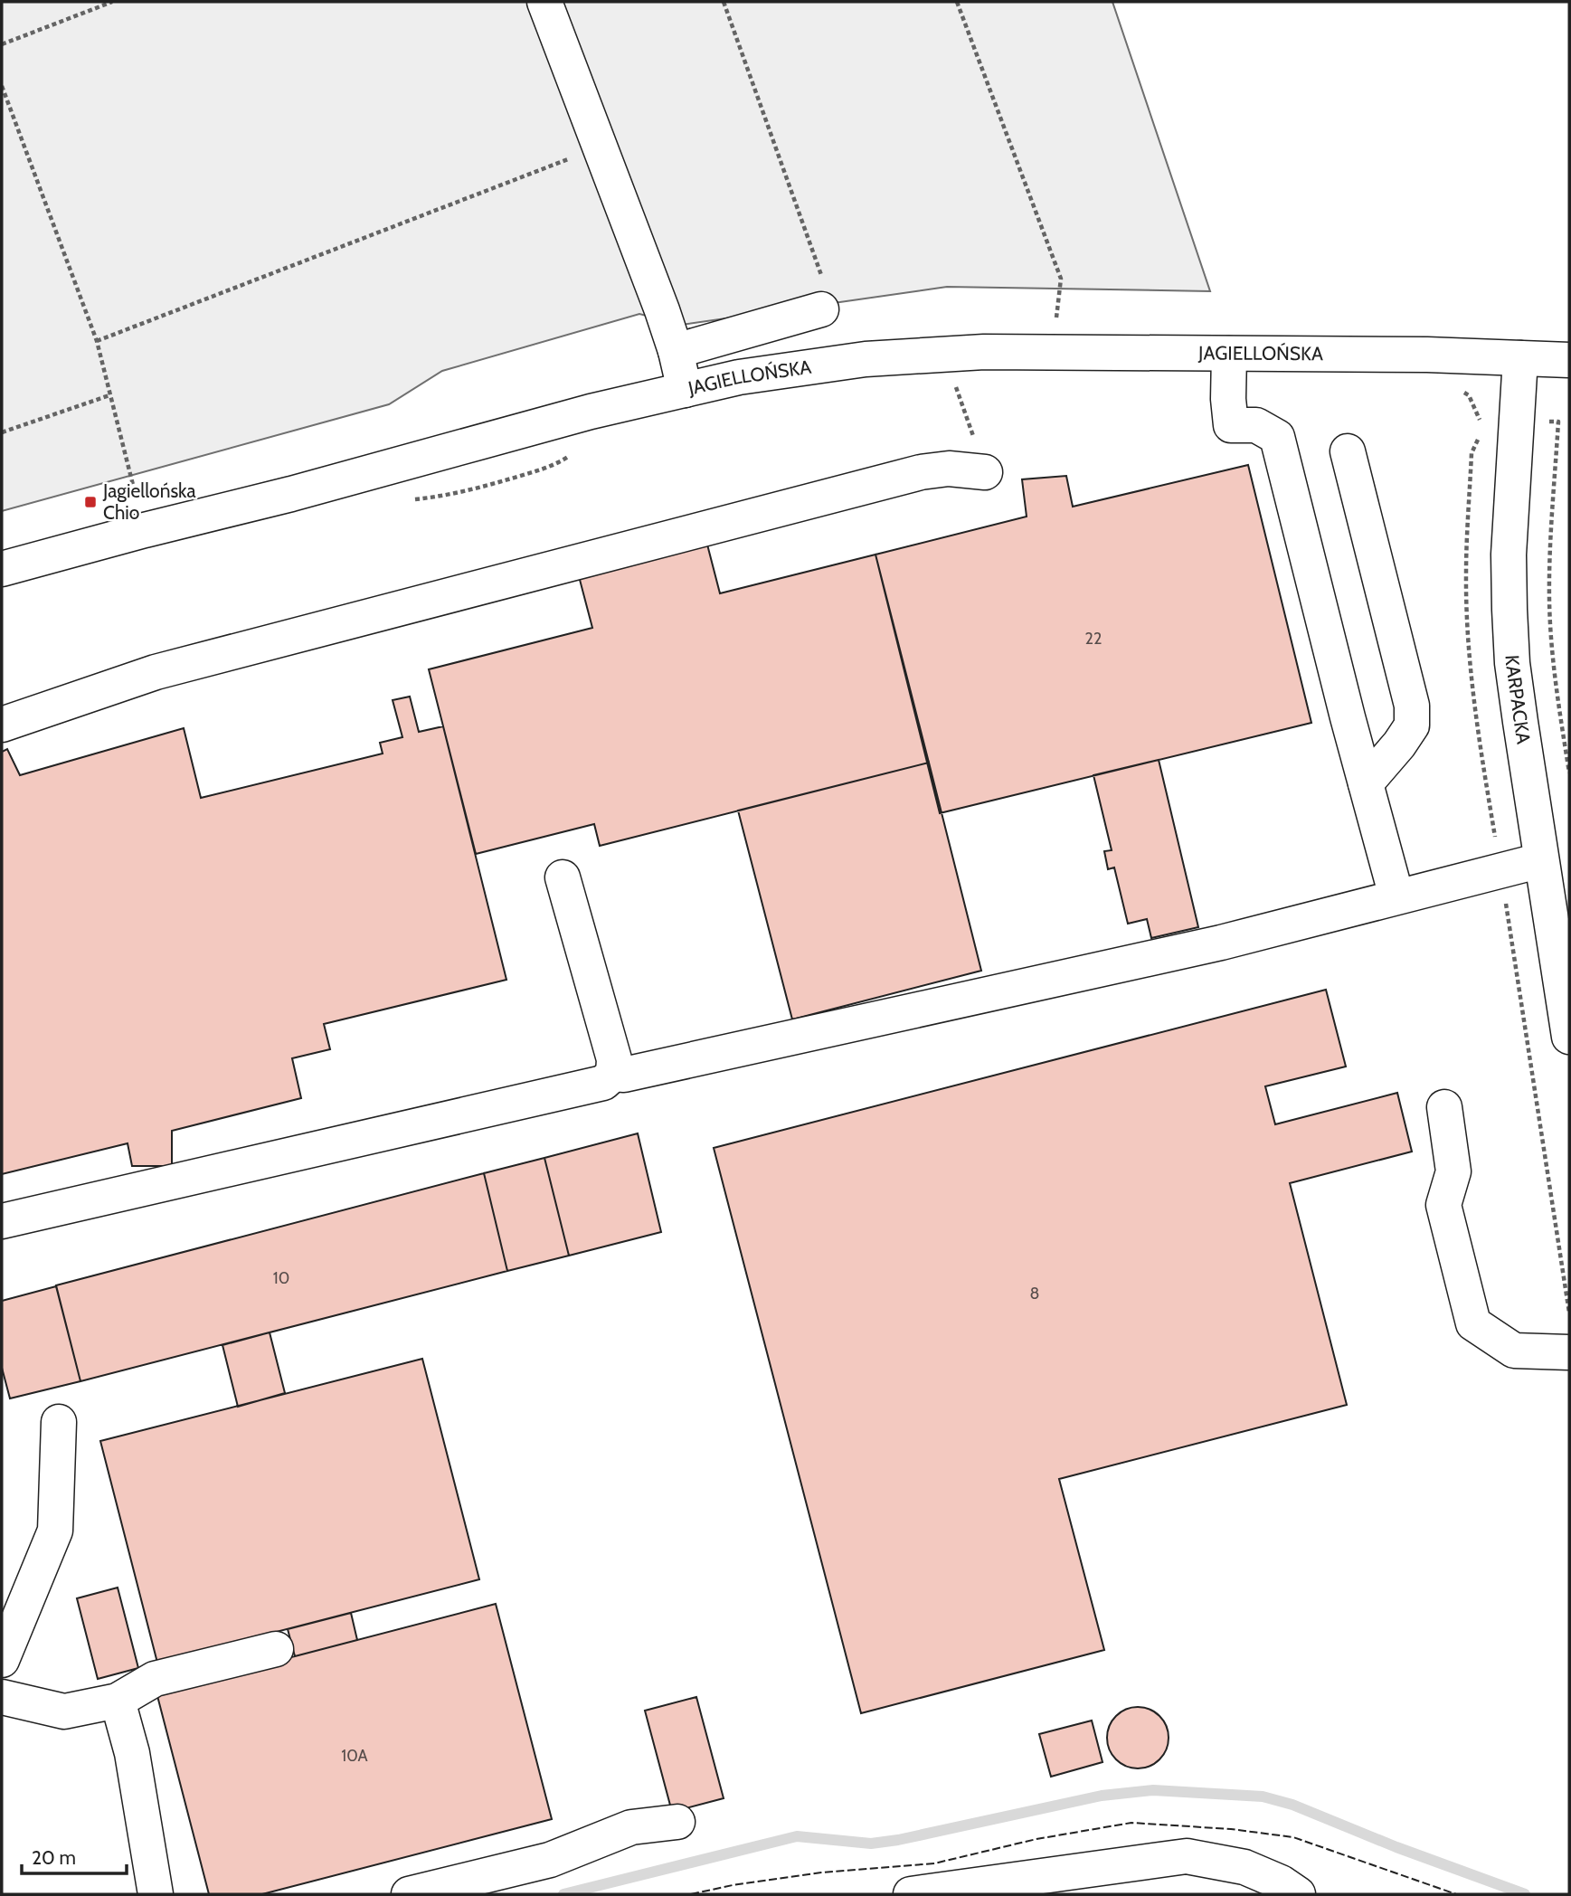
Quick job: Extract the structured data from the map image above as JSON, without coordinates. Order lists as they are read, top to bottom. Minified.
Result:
{"streets":{"street":["JAGIELLOŃSKA","KARPACKA"]},"crossings":[["JAGIELLOŃSKA","KARPACKA"]],"places":{"transit":["Jagiellońska Chio"]},"house_numbers":["22","10","8","10A"],"scale_bar":"20 m"}
